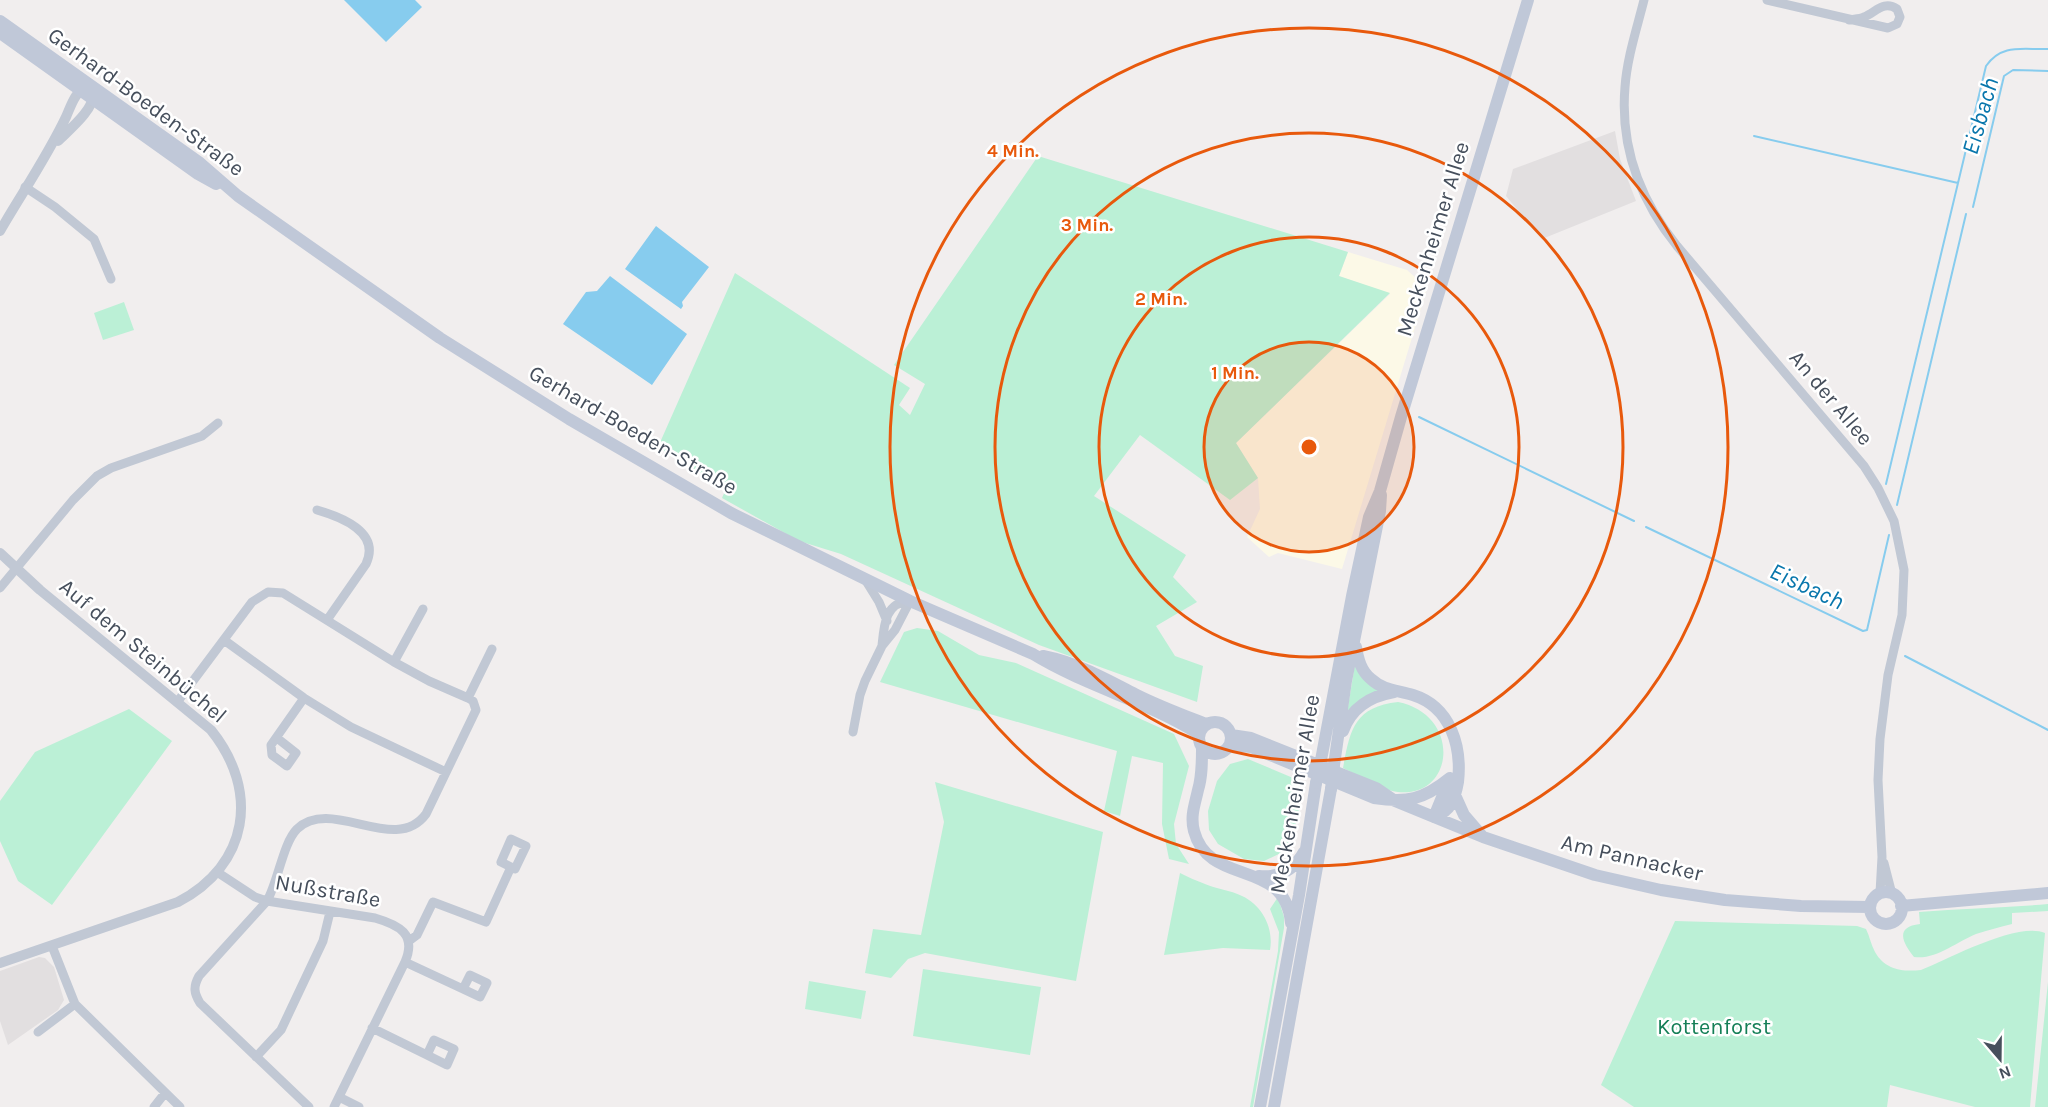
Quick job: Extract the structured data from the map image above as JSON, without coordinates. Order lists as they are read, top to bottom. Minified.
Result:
{"streets":{"main road":["Gerhard-Boeden-Straße","Meckenheimer Allee","Am Pannacker"],"street":["An der Allee","Auf dem Steinbüchel","Nußstraße"]},"crossings":[["Gerhard-Boeden-Straße","Am Pannacker"],["An der Allee","Am Pannacker"],["Auf dem Steinbüchel","Nußstraße"]],"water":["Eisbach"],"parks":["Kottenforst"],"north":"bottom","rings":["4 Min.","3 Min.","2 Min.","1 Min."]}
